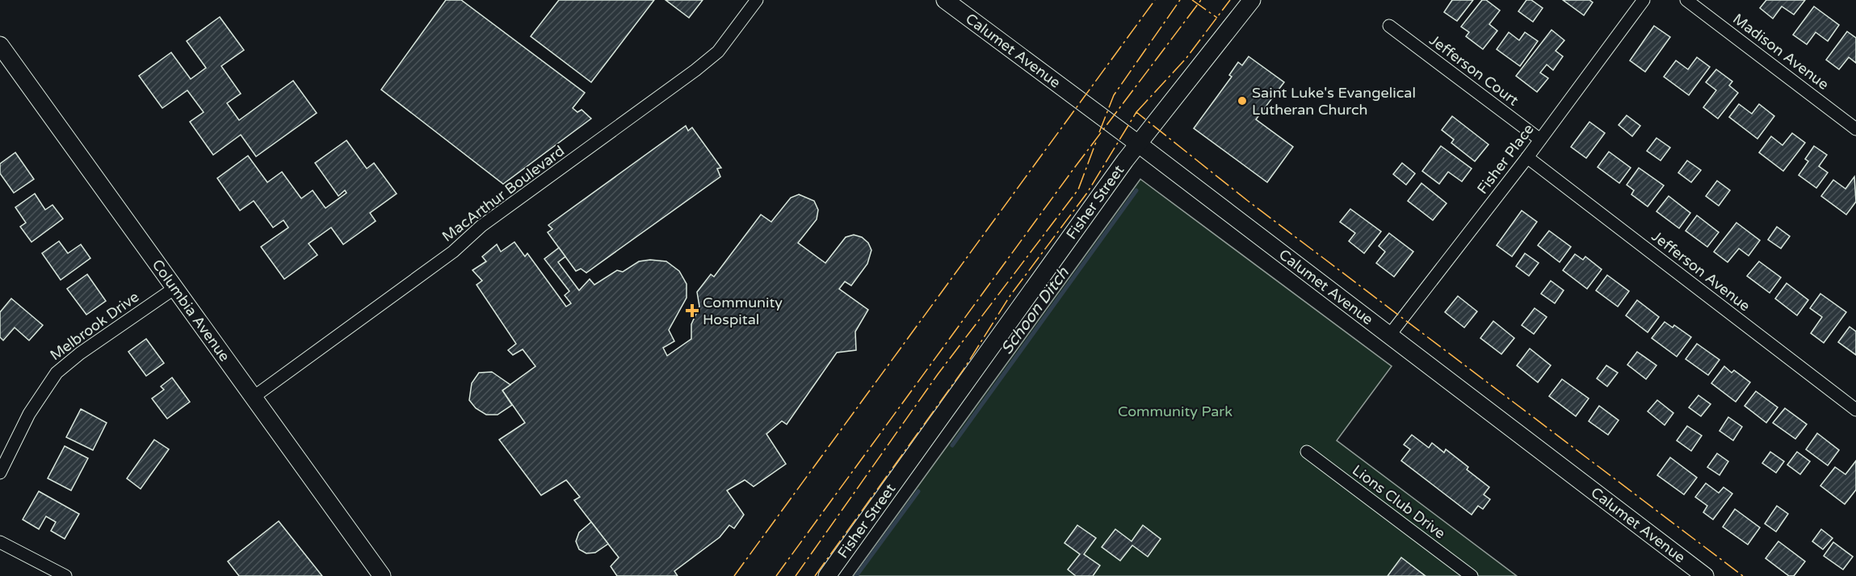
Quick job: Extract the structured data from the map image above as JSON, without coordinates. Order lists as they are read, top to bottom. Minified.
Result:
{"streets":{"street":["Calumet Avenue","Madison Avenue","Jefferson Court","Fisher Place","MacArthur Boulevard","Fisher Street","Jefferson Avenue","Columbia Avenue","Melbrook Drive","Lions Club Drive"]},"crossings":[["Calumet Avenue","Fisher Place"],["Calumet Avenue","Fisher Street"],["Jefferson Court","Fisher Place"],["Fisher Place","Jefferson Avenue"],["MacArthur Boulevard","Columbia Avenue"],["Columbia Avenue","Melbrook Drive"]],"water":["Schoon Ditch"],"parks":["Community Park"],"places":{"other":["Saint Luke's Evangelical Lutheran Church"],"health":["Community Hospital"]}}
